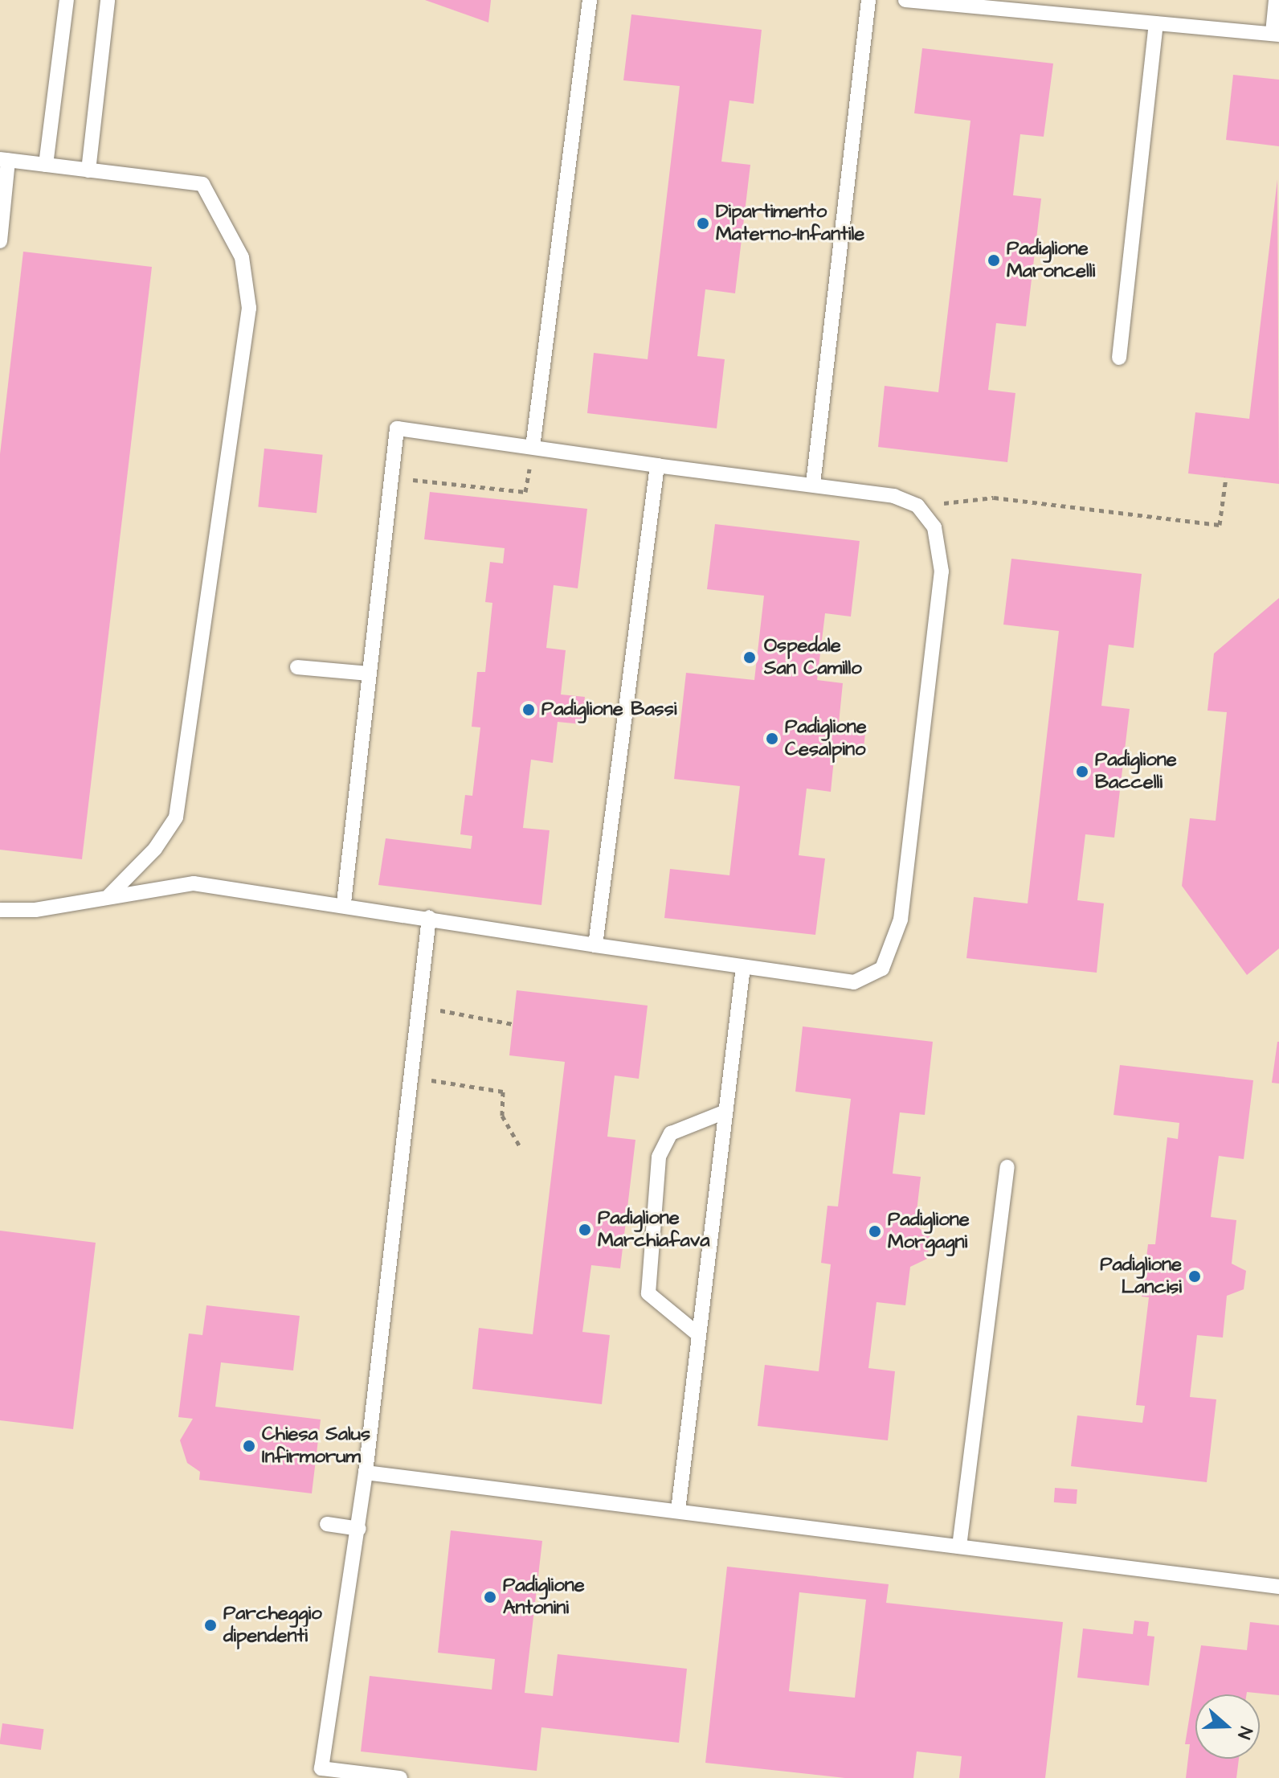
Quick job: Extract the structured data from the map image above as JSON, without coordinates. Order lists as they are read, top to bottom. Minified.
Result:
{"places":["Dipartimento Materno-Infantile","Padiglione Maroncelli","Ospedale San Camillo","Padiglione Bassi","Padiglione Cesalpino","Padiglione Baccelli","Padiglione Marchiafava","Padiglione Morgagni","Padiglione Lancisi","Chiesa Salus Infirmorum","Padiglione Antonini","Parcheggio dipendenti"],"north":"right"}
